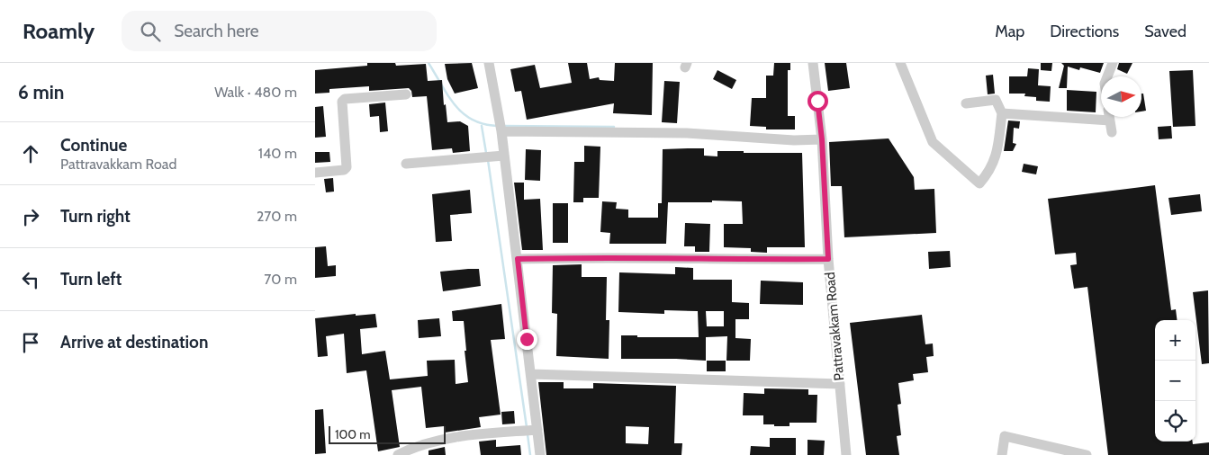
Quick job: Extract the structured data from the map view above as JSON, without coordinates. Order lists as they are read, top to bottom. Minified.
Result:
{"streets":{"street":["Pattravakkam Road"]},"scale_bar":"100 m","north":"right","page":{"header":"Roamly","search":"Search here","nav":["Map","Directions","Saved"],"heading":["6 min","Walk · 480 m"],"list":[["Continue","Pattravakkam Road","140 m"],["Turn right","270 m"],["Turn left","70 m"],"Arrive at destination"],"map_buttons":["+","−"],"scale":"100 m"}}
